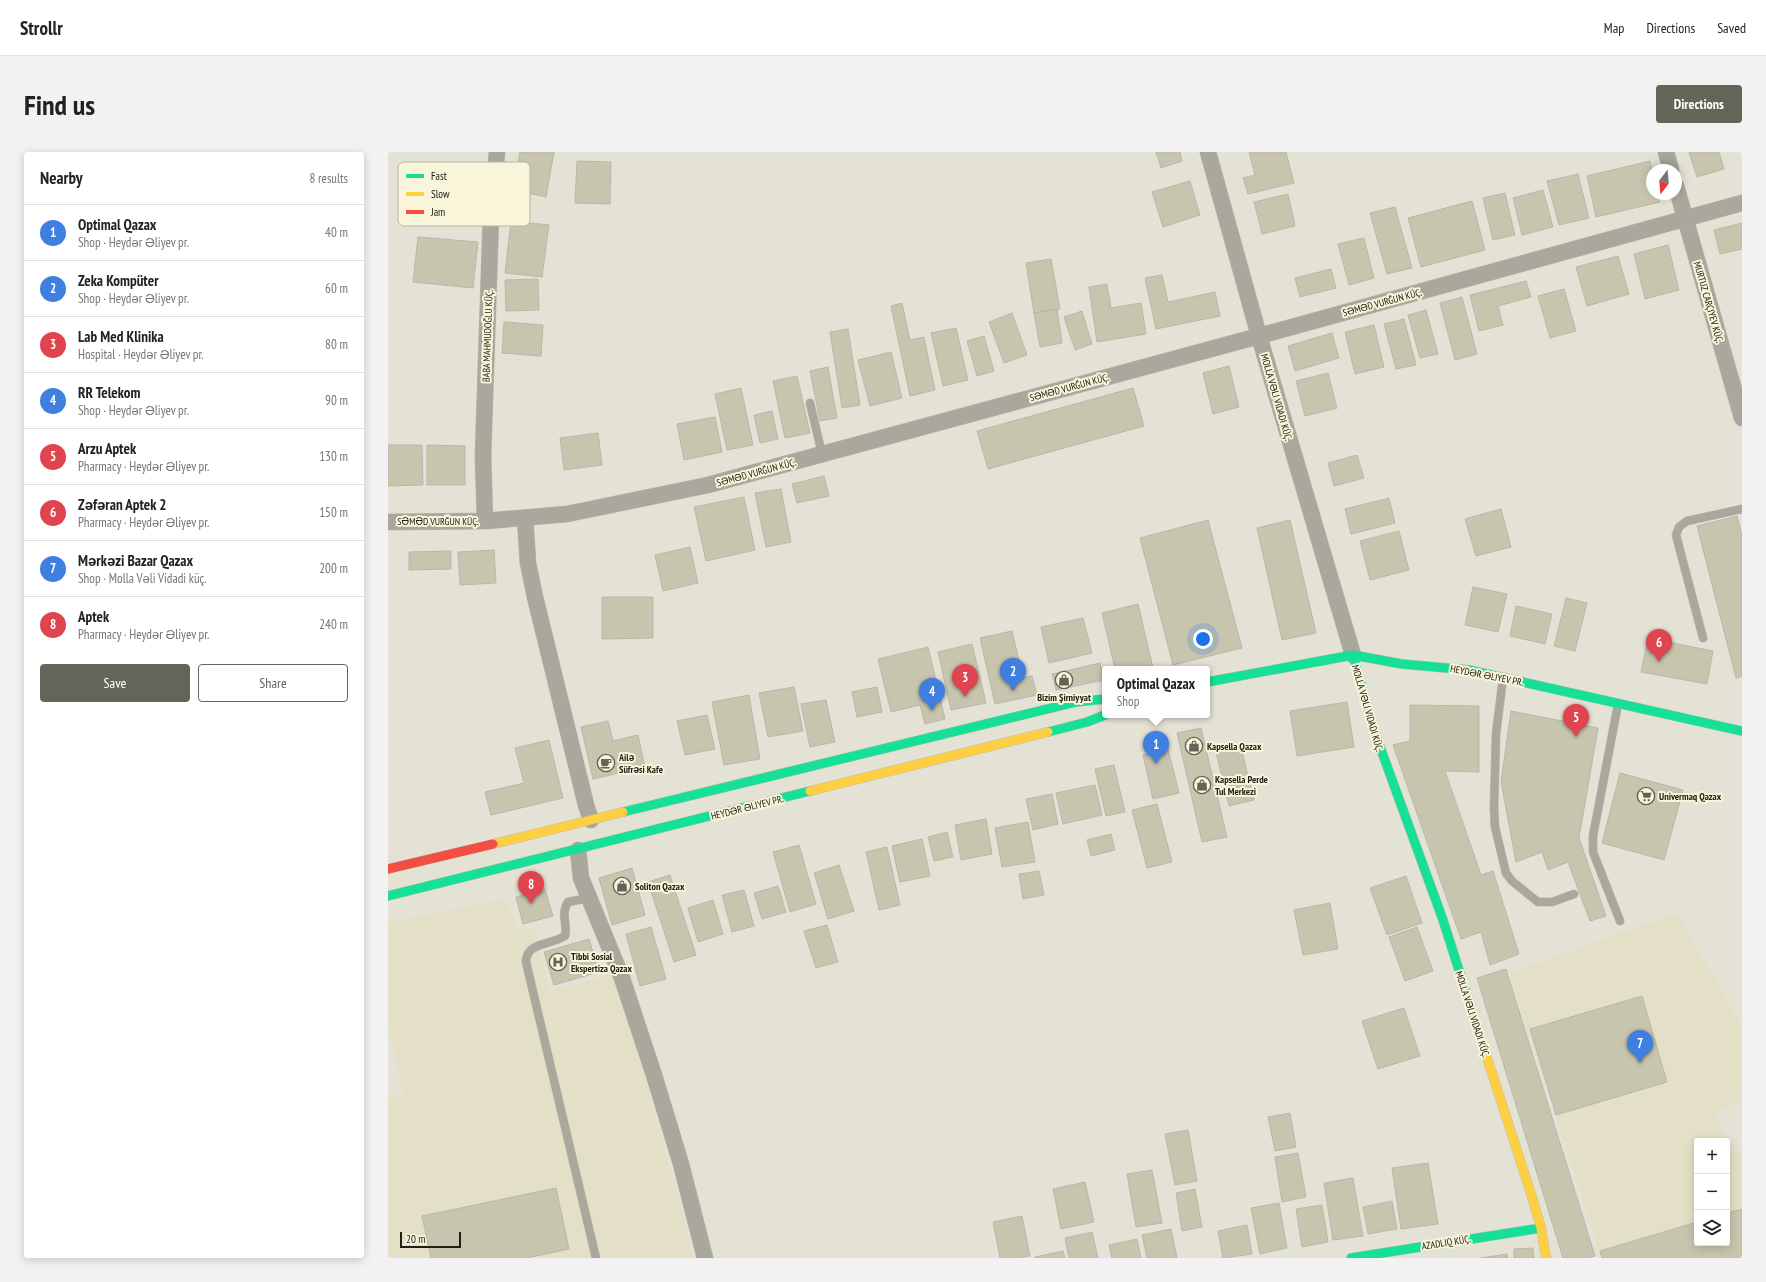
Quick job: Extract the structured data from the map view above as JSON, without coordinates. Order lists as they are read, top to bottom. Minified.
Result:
{"streets":{"main road":["MOLLA VƏLI VIDADI KÜÇ.","HEYDƏR ƏLIYEV PR."],"street":["SƏMƏD VURĞUN KÜÇ.","BABA MAHMUDOĞLU KÜÇ."]},"crossings":[["SƏMƏD VURĞUN KÜÇ.","BABA MAHMUDOĞLU KÜÇ."],["SƏMƏD VURĞUN KÜÇ.","MOLLA VƏLI VIDADI KÜÇ."],["MOLLA VƏLI VIDADI KÜÇ.","HEYDƏR ƏLIYEV PR."]],"places":{"shop":["Bizim Şirniyyat","Kapsella Qazax","Kapsella Perde Tul Merkezi","Soliton Qazax"],"cafe":["Ailə Süfrəsi Kafe"],"supermarket":["Univermaq Qazax"],"hospital":["Tibbi Sosial Ekspertiza Qazax"]},"legend":["Fast","Slow","Jam"],"scale_bar":"20 m","north":"bottom","page":{"header":"Strollr","nav":["Map","Directions","Saved"],"buttons":["Directions",["Save","Share"]],"title":"Find us","heading":["Nearby","8 results"],"list":[{"mark":"1","name":"Optimal Qazax","note":"Shop · Heydər Əliyev pr.","value":"40 m"},{"mark":"2","name":"Zeka Kompüter","note":"Shop · Heydər Əliyev pr.","value":"60 m"},{"mark":"3","name":"Lab Med Klinika","note":"Hospital · Heydər Əliyev pr.","value":"80 m"},{"mark":"4","name":"RR Telekom","note":"Shop · Heydər Əliyev pr.","value":"90 m"},{"mark":"5","name":"Arzu Aptek","note":"Pharmacy · Heydər Əliyev pr.","value":"130 m"},{"mark":"6","name":"Zəfəran Aptek 2","note":"Pharmacy · Heydər Əliyev pr.","value":"150 m"},{"mark":"7","name":"Mərkəzi Bazar Qazax","note":"Shop · Molla Vəli Vidadi küç.","value":"200 m"},{"mark":"8","name":"Aptek","note":"Pharmacy · Heydər Əliyev pr.","value":"240 m"}],"pins":["6","2","3","4","5","1","8","7"],"popup":["Optimal Qazax","Shop"],"map_buttons":["+","−"],"scale":"20 m"}}
